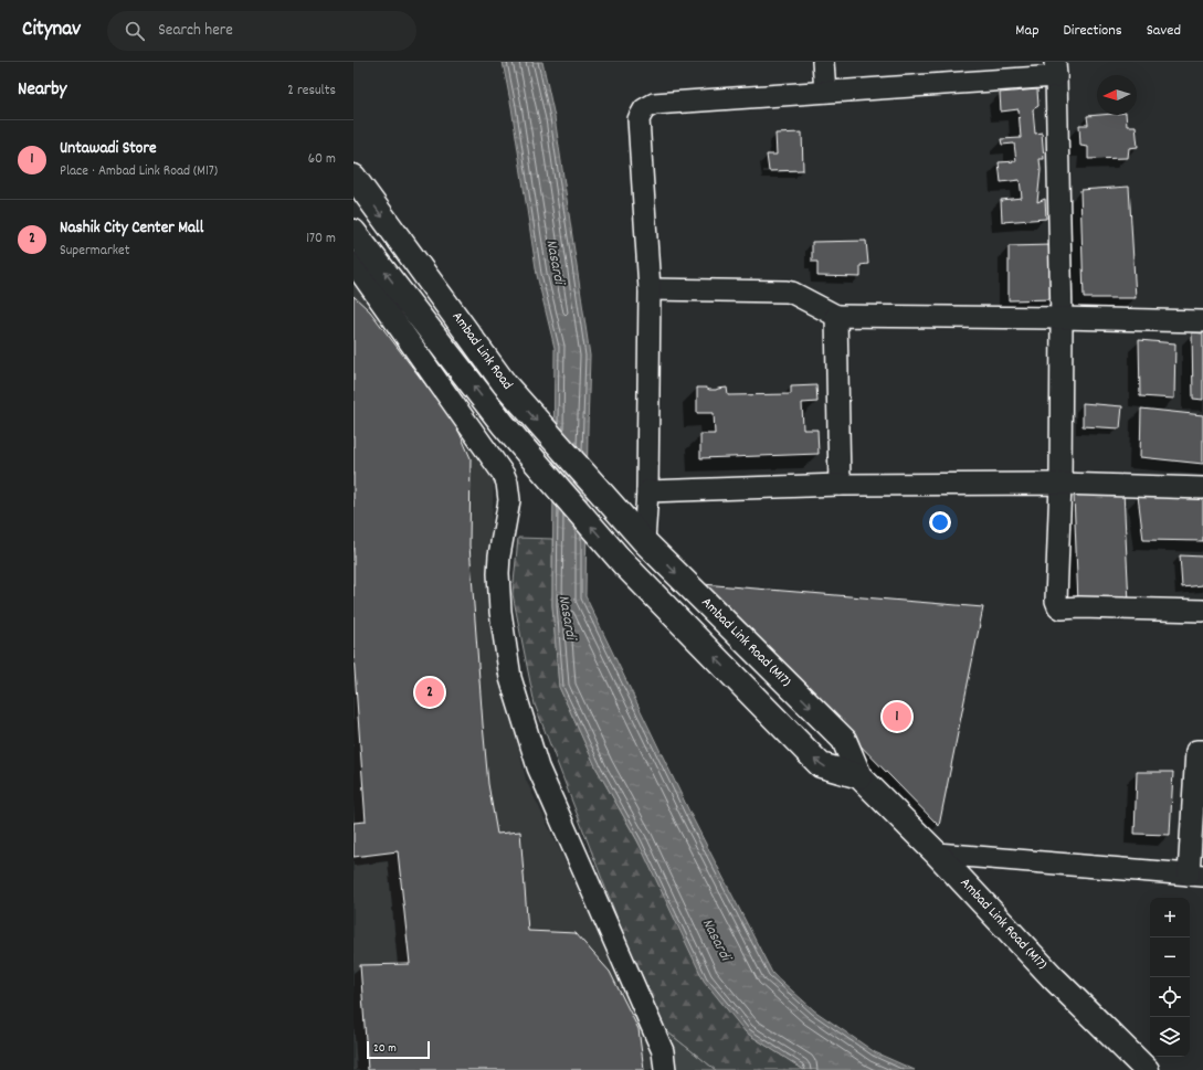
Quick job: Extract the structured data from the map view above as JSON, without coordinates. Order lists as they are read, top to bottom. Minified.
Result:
{"streets":{"main road":["Ambad Link Road","Ambad Link Road (M17)"]},"crossings":[["Ambad Link Road","Ambad Link Road (M17)"]],"water":["Nasardi"],"scale_bar":"20 m","north":"left","page":{"header":"Citynav","search":"Search here","nav":["Map","Directions","Saved"],"heading":["Nearby","2 results"],"list":[{"mark":"1","name":"Untawadi Store","note":"Place · Ambad Link Road (M17)","value":"60 m"},{"mark":"2","name":"Nashik City Center Mall","note":"Supermarket","value":"170 m"}],"pins":["2","1"],"map_buttons":["+","−"],"scale":"20 m"}}
